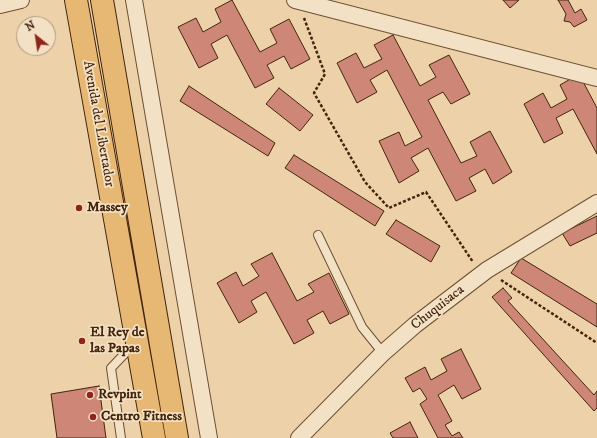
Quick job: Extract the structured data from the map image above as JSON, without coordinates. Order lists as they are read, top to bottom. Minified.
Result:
{"streets":{"main road":["Avenida del Libertador"],"street":["Chuquisaca"]},"places":["Massey","El Rey de las Papas","Revpint","Centro Fitness"],"north":"top left"}
